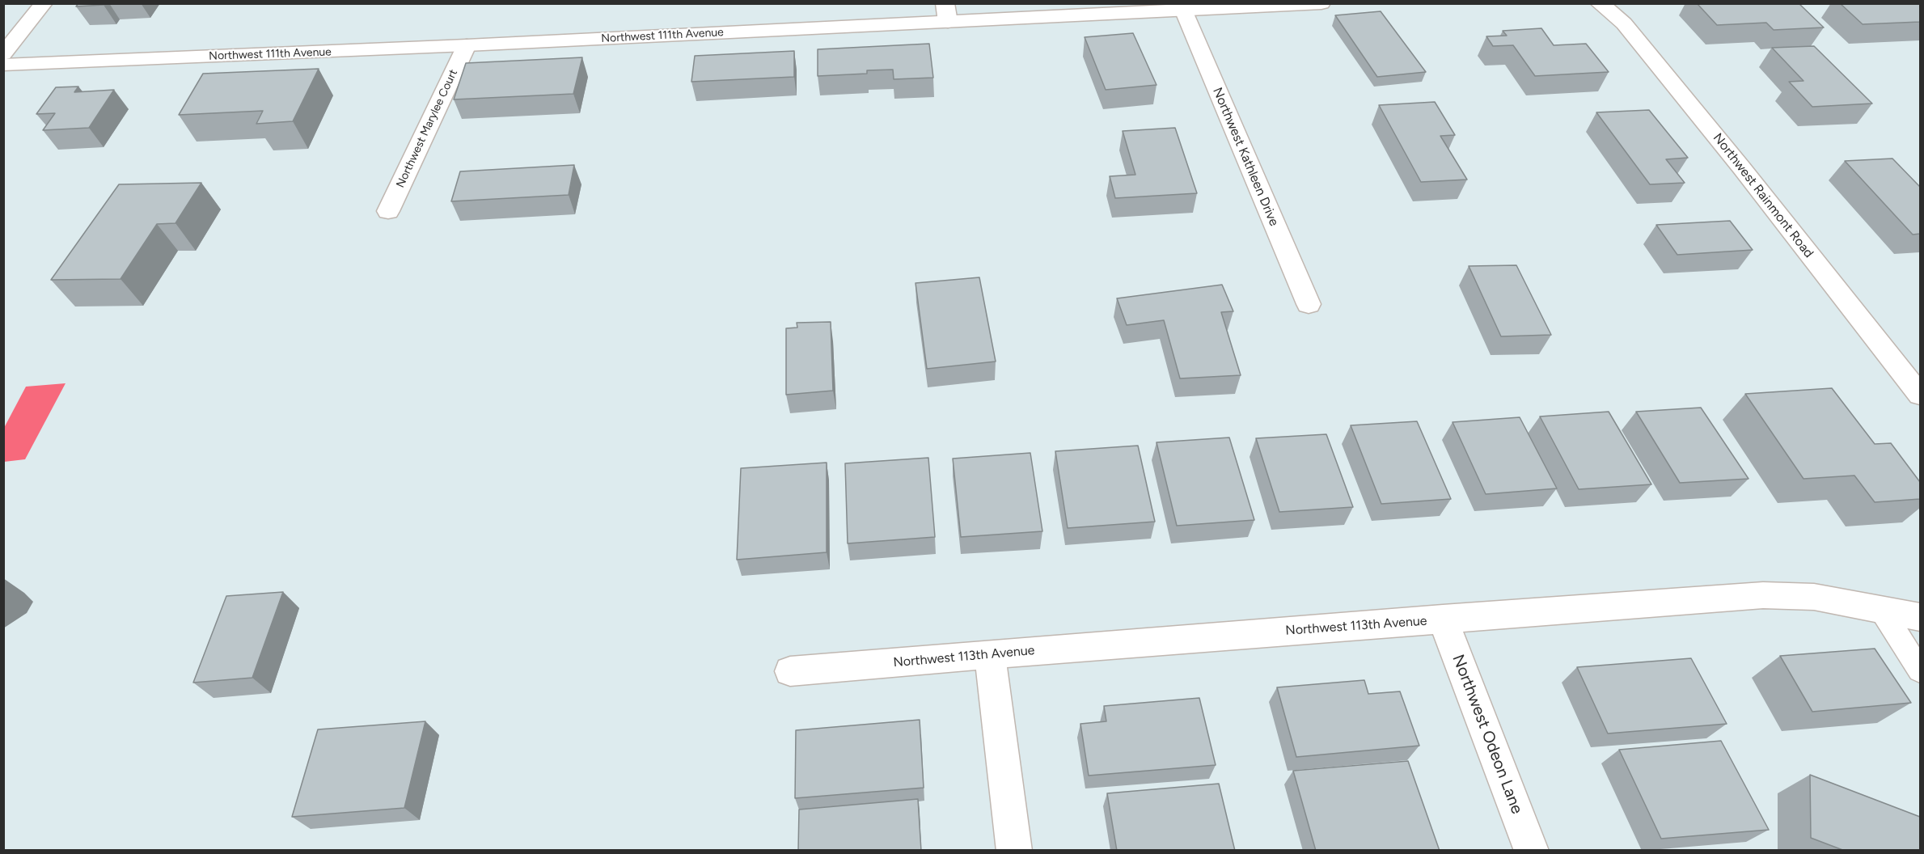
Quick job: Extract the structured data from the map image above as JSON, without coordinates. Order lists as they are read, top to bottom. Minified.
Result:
{"streets":{"street":["Northwest 111th Avenue","Northwest Marylee Court","Northwest Kathleen Drive","Northwest Rainmont Road","Northwest 113th Avenue","Northwest Odeon Lane"]},"crossings":[["Northwest 111th Avenue","Northwest Marylee Court"],["Northwest 111th Avenue","Northwest Kathleen Drive"],["Northwest 113th Avenue","Northwest Odeon Lane"]]}
